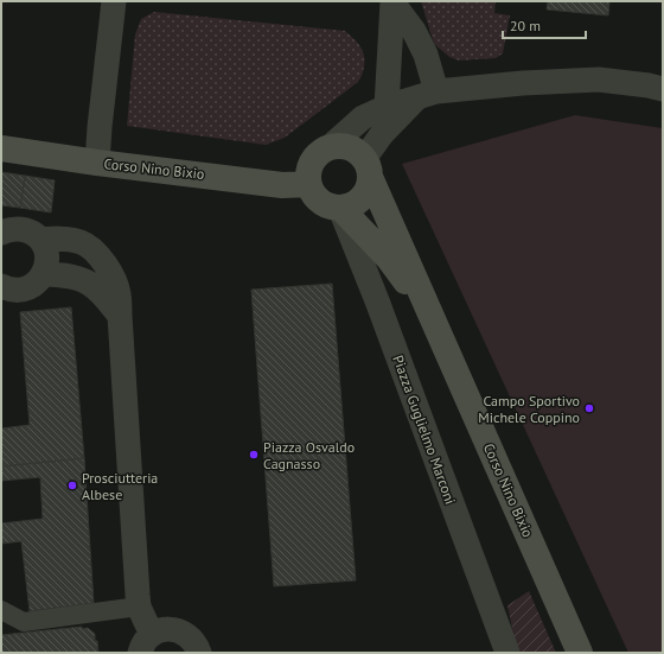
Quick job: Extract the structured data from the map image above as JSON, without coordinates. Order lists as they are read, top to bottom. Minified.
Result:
{"streets":{"main road":["Corso Nino Bixio"],"street":["Piazza Guglielmo Marconi"]},"crossings":[["Corso Nino Bixio","Piazza Guglielmo Marconi"]],"places":["Campo Sportivo Michele Coppino","Piazza Osvaldo Cagnasso","Prosciutteria Albese"],"scale_bar":"20 m"}
